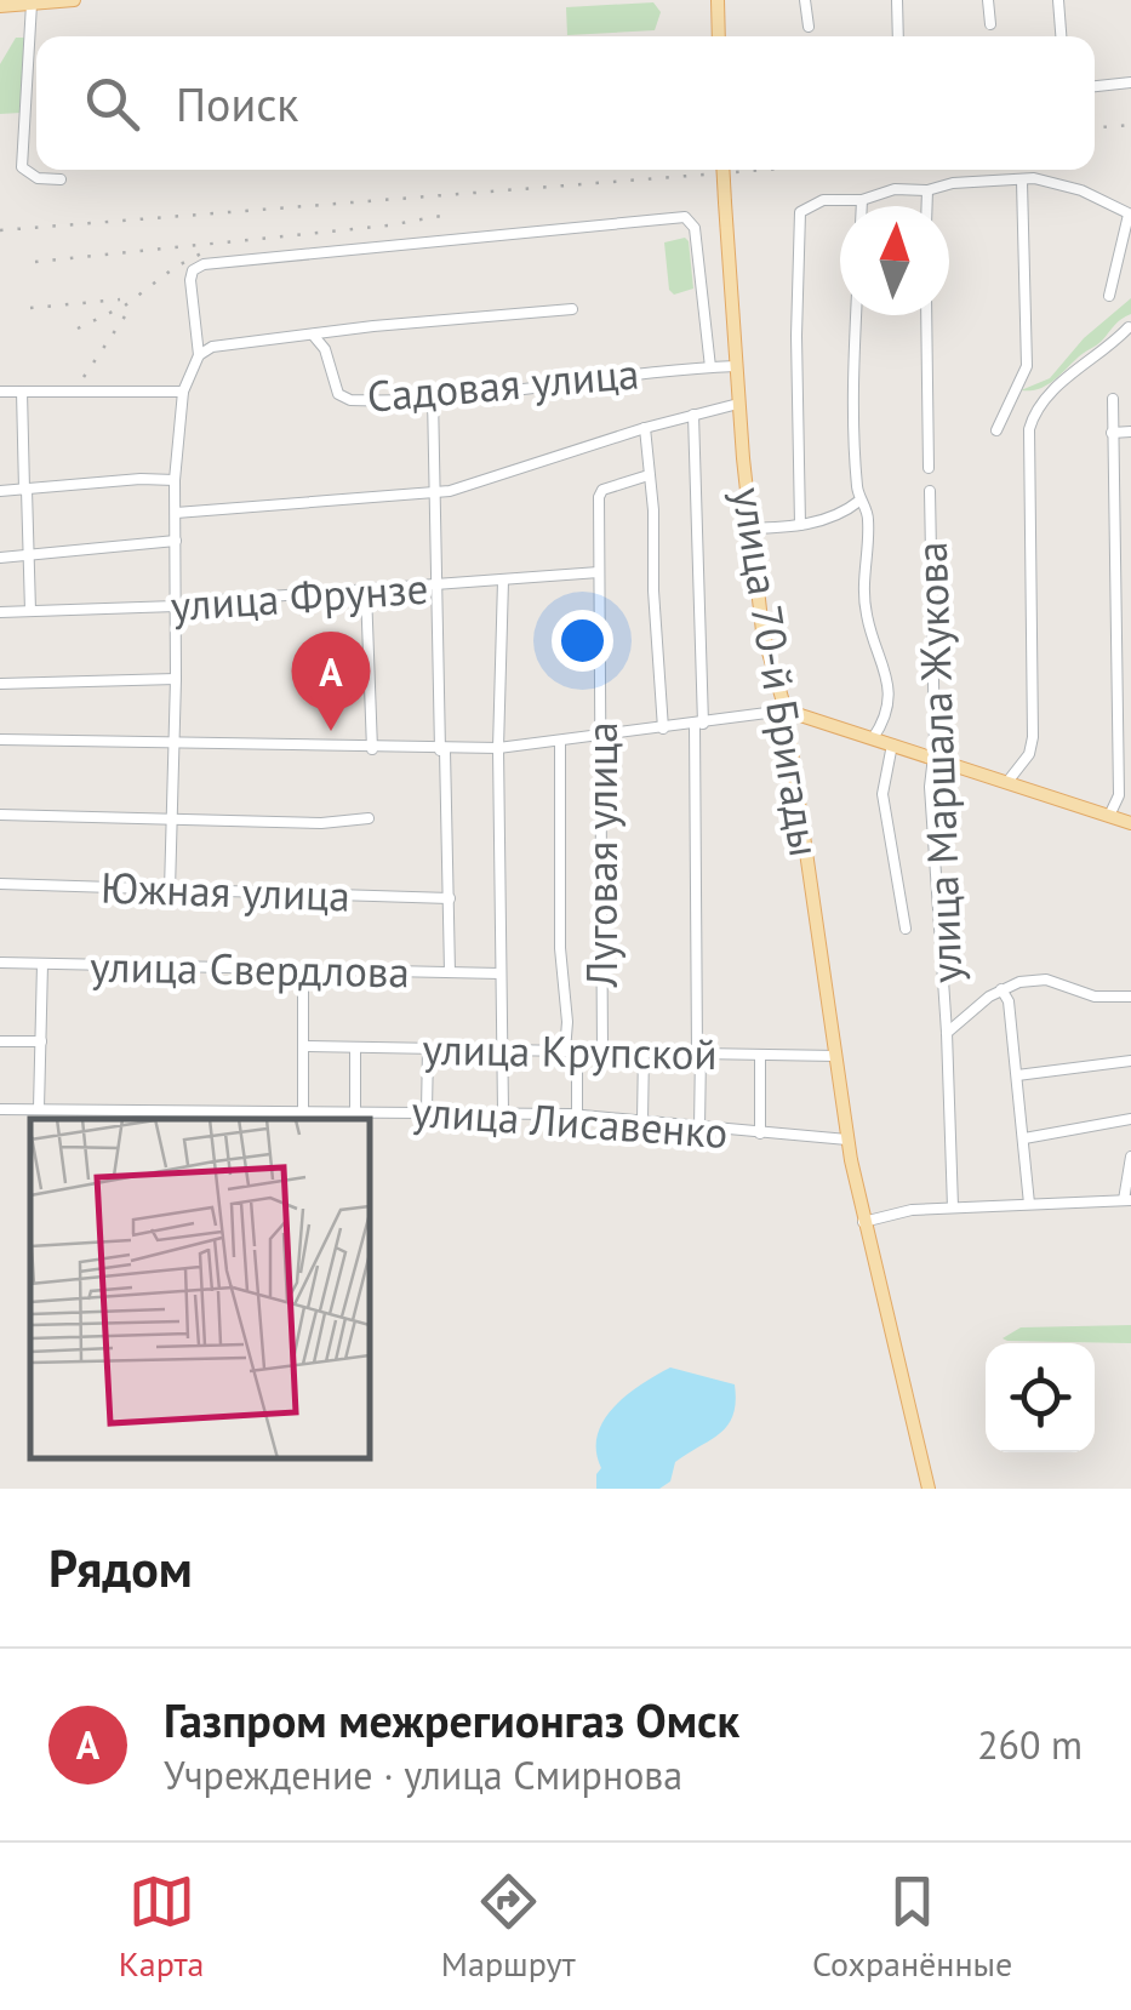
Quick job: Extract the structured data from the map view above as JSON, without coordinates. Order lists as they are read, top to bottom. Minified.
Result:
{"streets":{"main road":["улица 70-й Бригады"],"street":["Садовая улица","улица Фрунзе","улица Маршала Жукова","Луговая улица","Южная улица","улица Свердлова","улица Крупской","улица Лисавенко"]},"crossings":[["Садовая улица","улица 70-й Бригады"],["улица Фрунзе","Луговая улица"],["улица 70-й Бригады","улица Крупской"],["улица 70-й Бригады","улица Лисавенко"],["Луговая улица","улица Крупской"]],"north":"top","page":{"search":"Поиск","pins":"A","heading":"Рядом","list":[{"mark":"A","name":"Газпром межрегионгаз Омск","note":"Учреждение · улица Смирнова","value":"260 m"}],"nav":["Карта","Маршрут","Сохранённые"]}}
